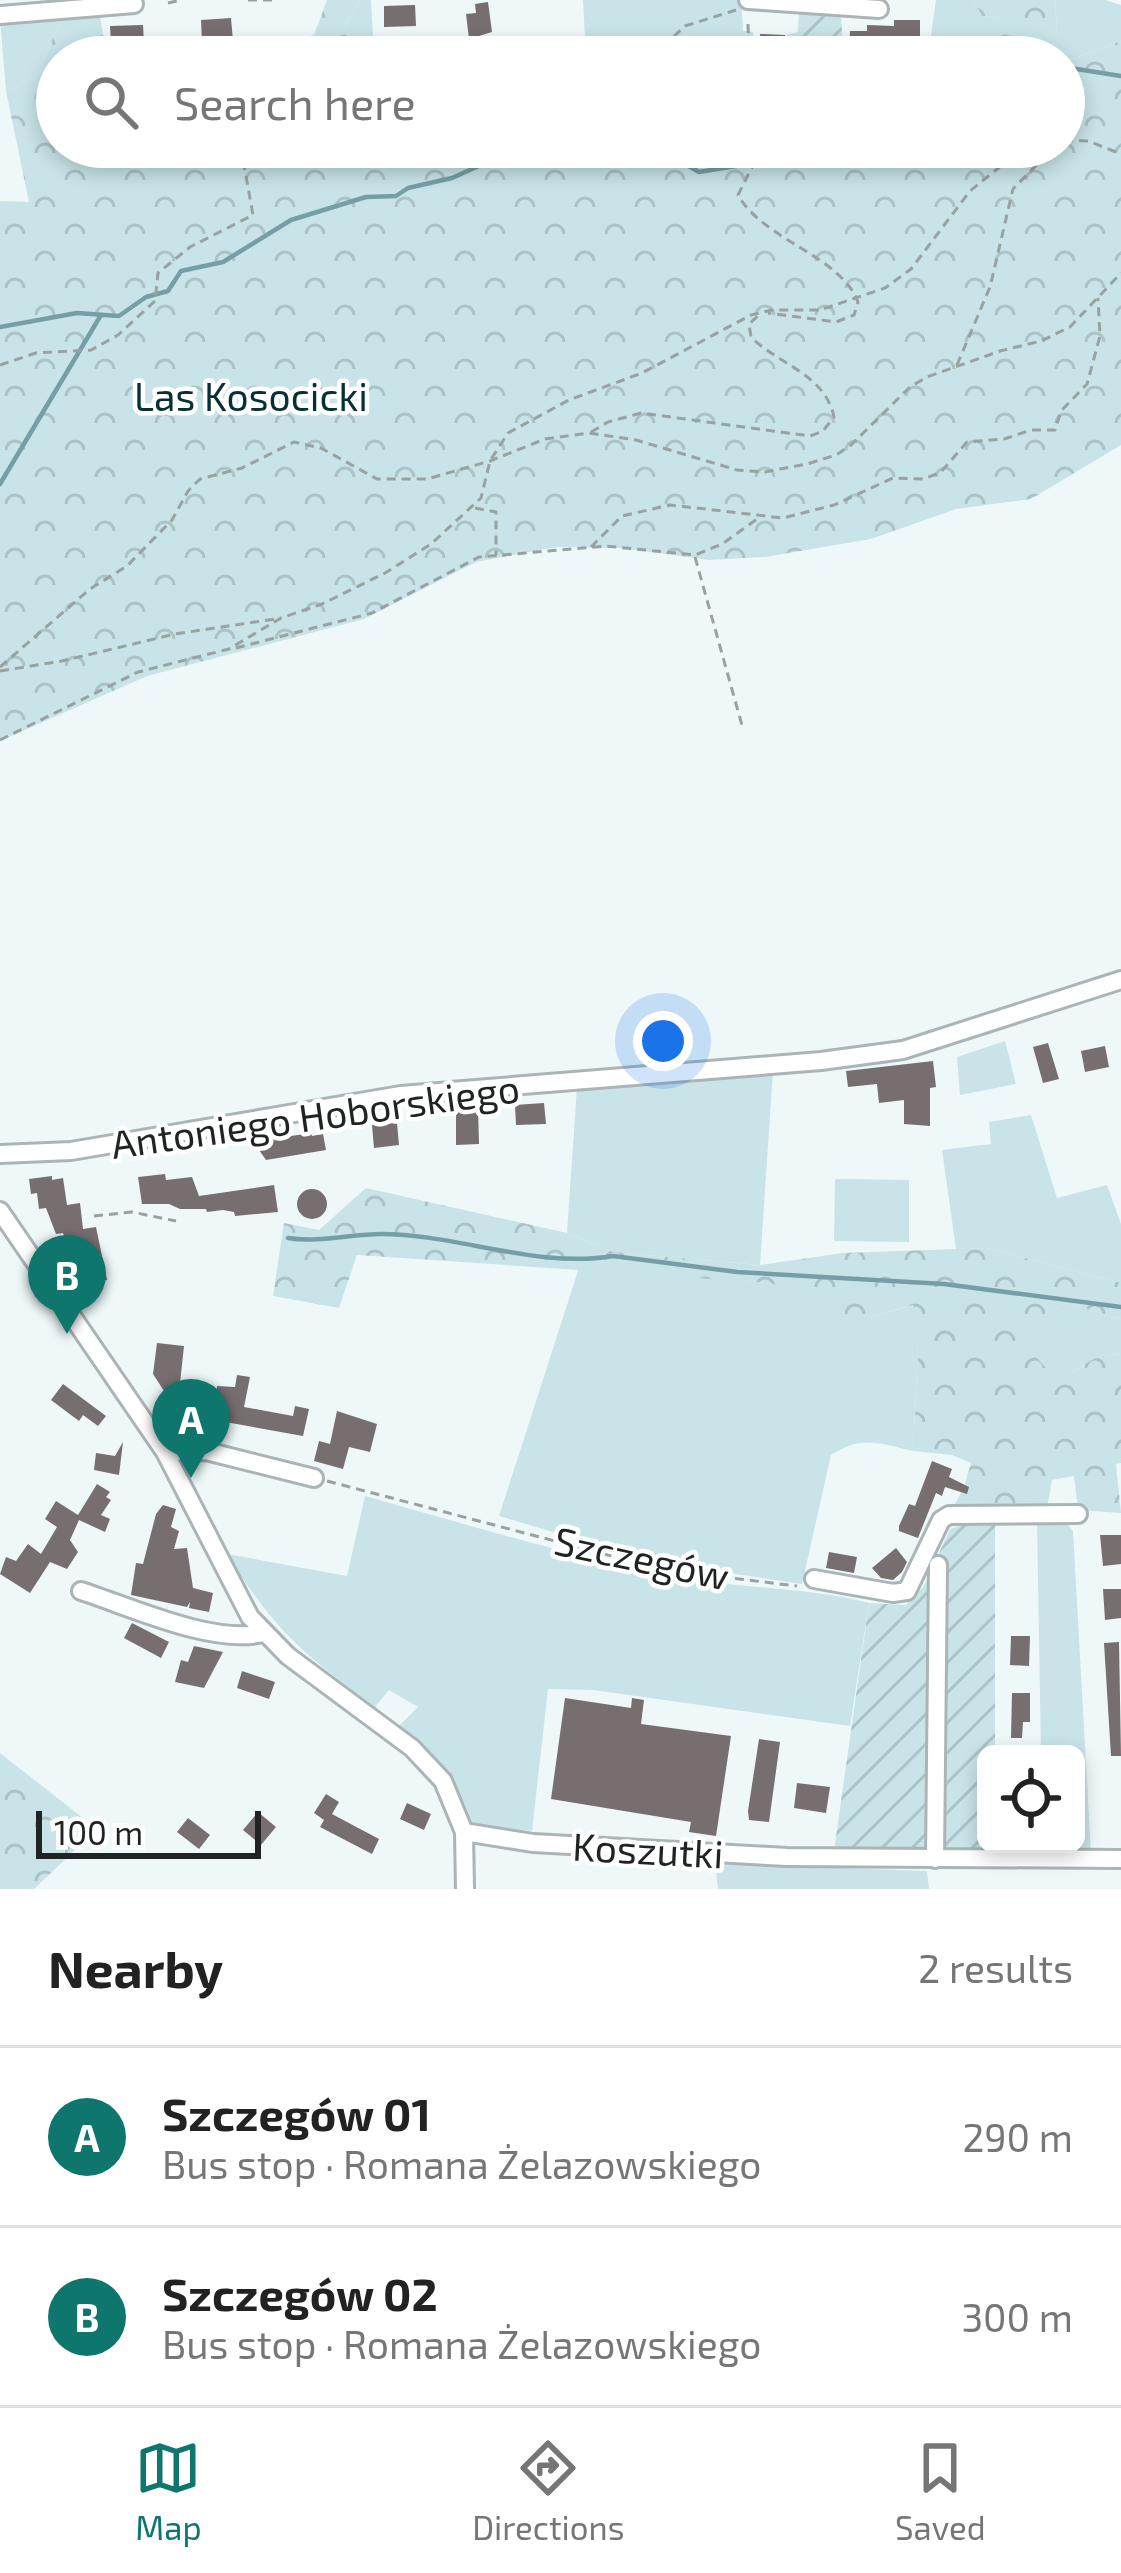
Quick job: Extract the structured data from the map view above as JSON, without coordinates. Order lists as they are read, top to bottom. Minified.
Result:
{"streets":{"street":["Antoniego Hoborskiego","Koszutki"],"path":["Szczegów"]},"parks":["Las Kosocicki"],"scale_bar":"100 m","page":{"search":"Search here","pins":["B","A"],"scale":"100 m","heading":["Nearby","2 results"],"list":[{"mark":"A","name":"Szczegów 01","note":"Bus stop · Romana Żelazowskiego","value":"290 m"},{"mark":"B","name":"Szczegów 02","note":"Bus stop · Romana Żelazowskiego","value":"300 m"}],"nav":["Map","Directions","Saved"]}}
